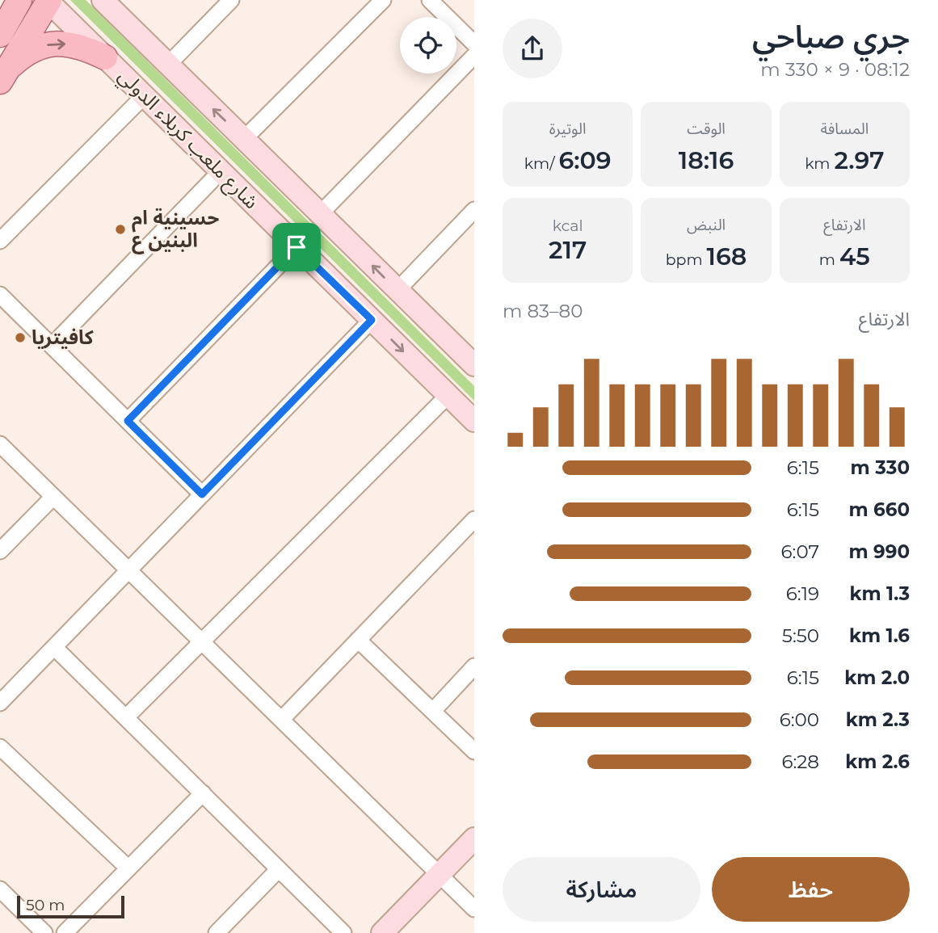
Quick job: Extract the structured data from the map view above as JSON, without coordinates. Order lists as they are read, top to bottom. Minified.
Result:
{"streets":{"main road":["شارع ملعب كربلاء الدولي"]},"places":["حسينية ام البنين ع","كافيتريا"],"scale_bar":"50 m","page":{"heading":["جري صباحي","08:12 · 9 × 330 m"],"stats":[["المسافة","2.97 km"],["الوقت","18:16"],["الوتيرة","6:09 /km"],["الارتفاع","45 m"],["النبض","168 bpm"],["kcal","217"]],"chart":["الارتفاع","80–83 m"],"list":[{"name":"330 m","note":"6:15"},{"name":"660 m","note":"6:15"},{"name":"990 m","note":"6:07"},{"name":"1.3 km","note":"6:19"},{"name":"1.6 km","note":"5:50"},{"name":"2.0 km","note":"6:15"},{"name":"2.3 km","note":"6:00"},{"name":"2.6 km","note":"6:28"}],"buttons":["حفظ","مشاركة"],"scale":"50 m"}}
